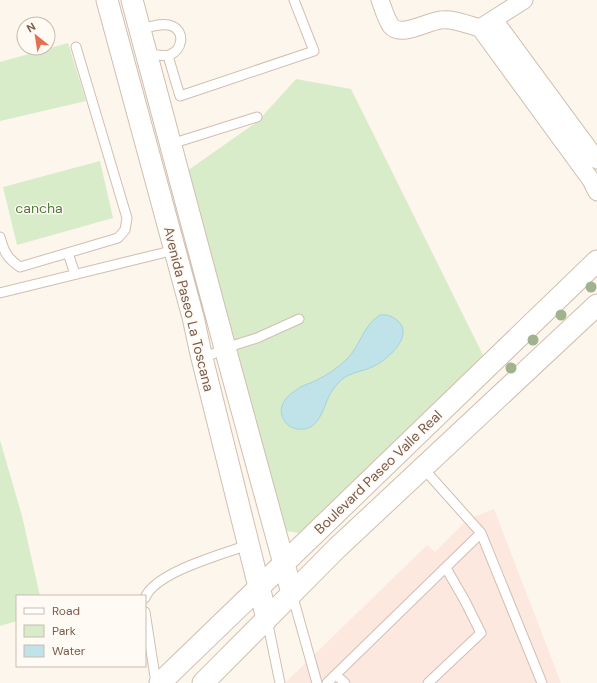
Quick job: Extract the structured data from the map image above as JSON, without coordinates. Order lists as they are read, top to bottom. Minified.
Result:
{"streets":{"street":["Avenida Paseo La Toscana","Boulevard Paseo Valle Real"]},"crossings":[["Avenida Paseo La Toscana","Boulevard Paseo Valle Real"]],"parks":["cancha"],"legend":["Road","Park","Water"],"north":"top left"}
